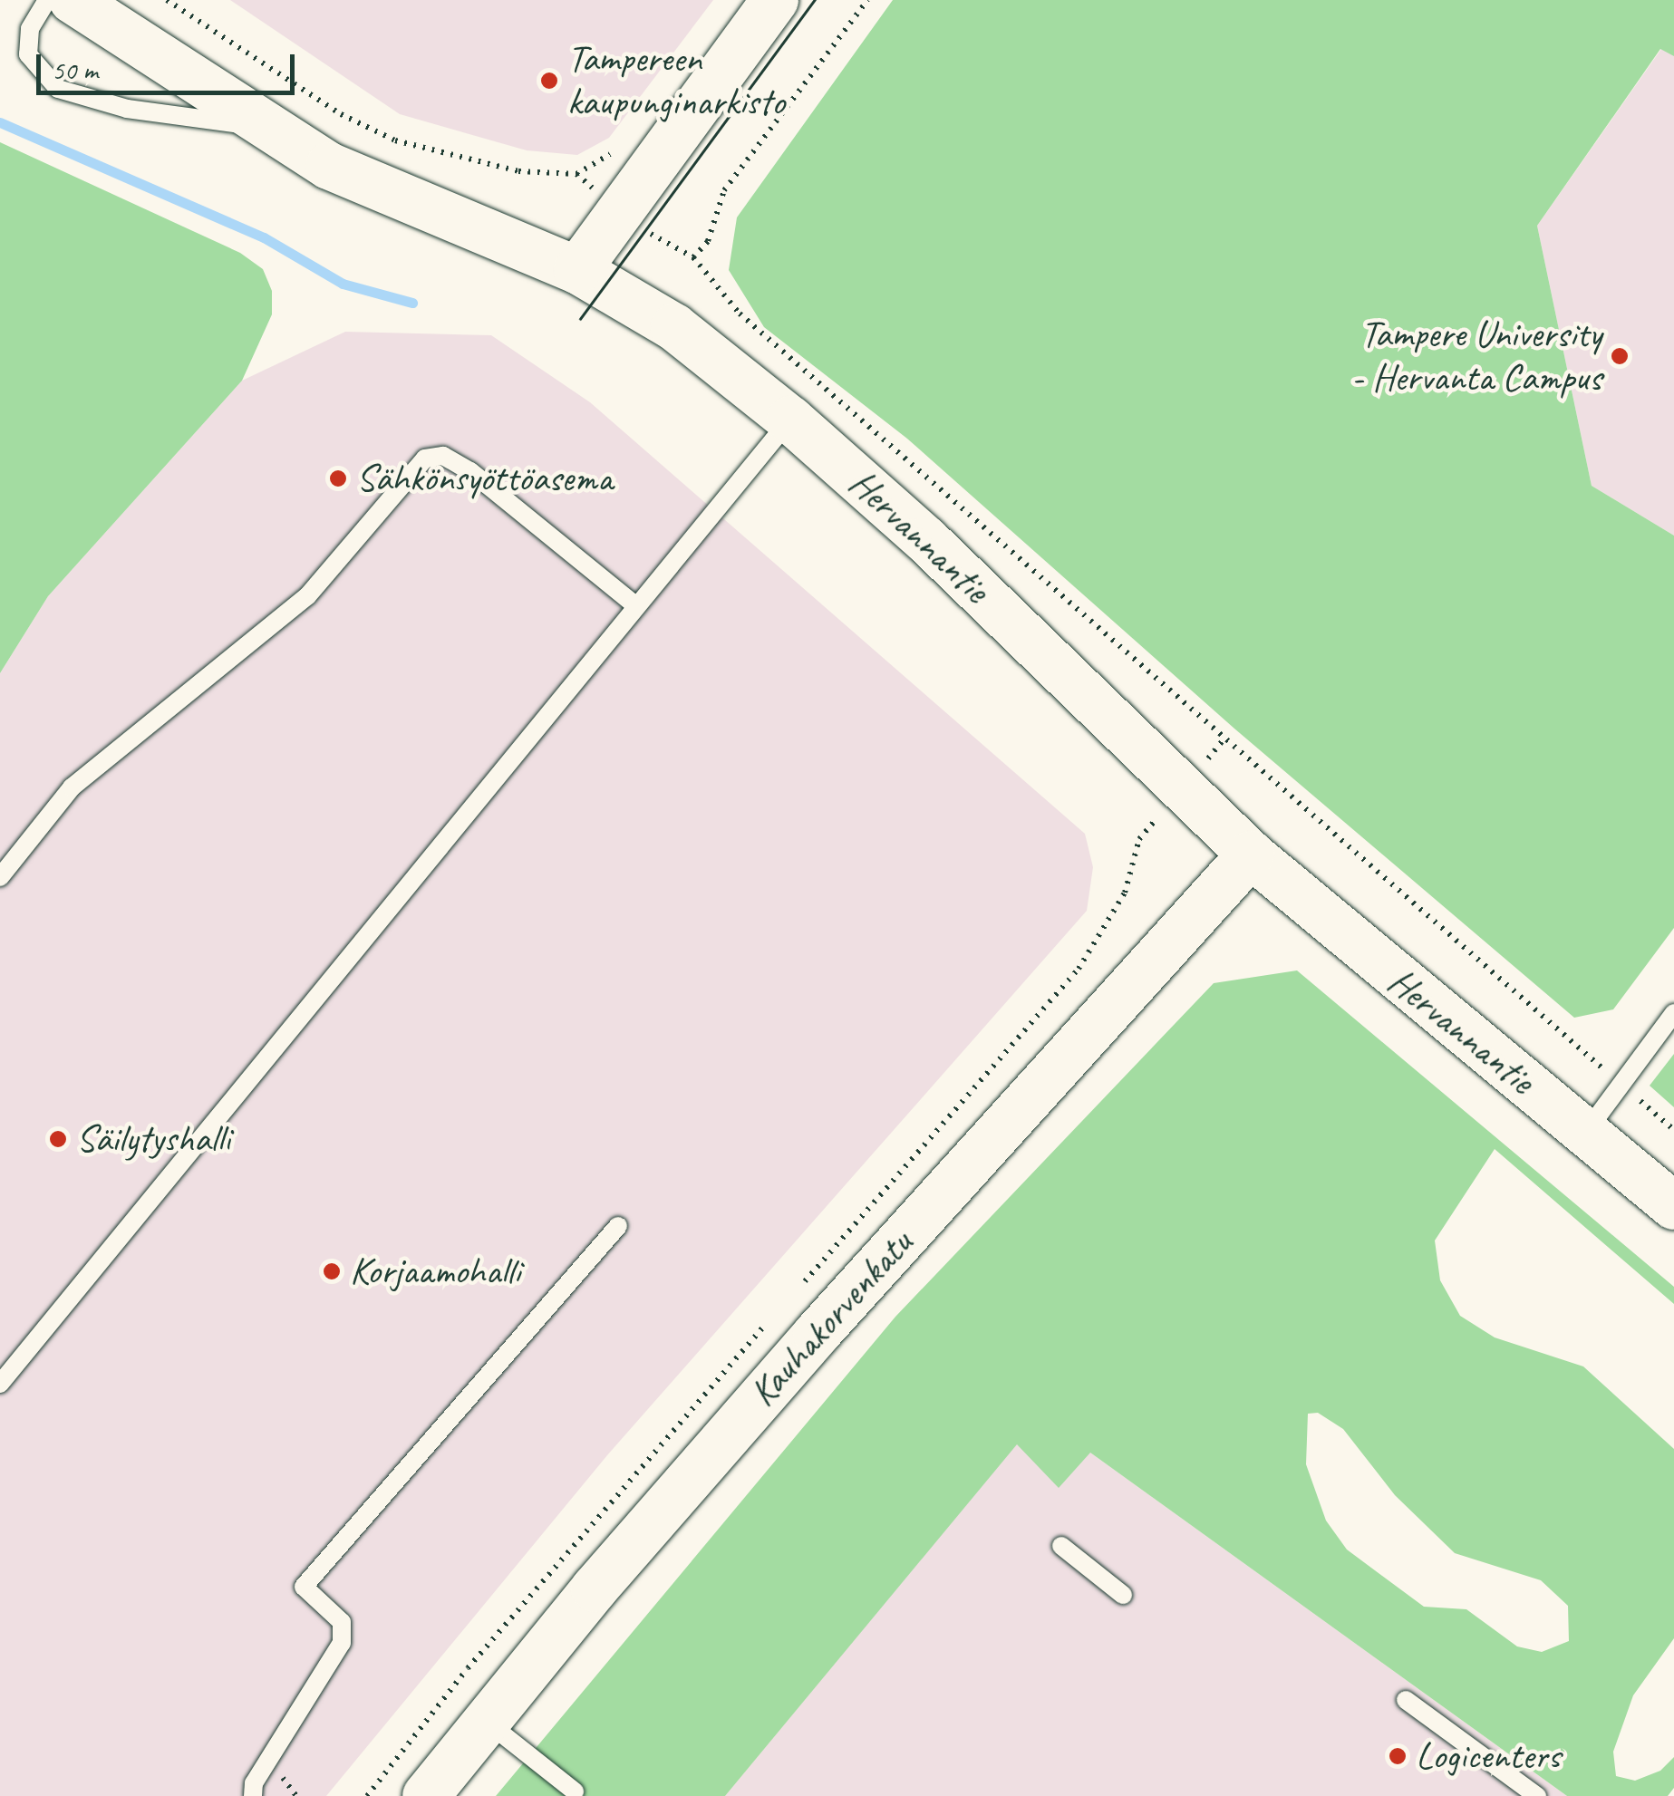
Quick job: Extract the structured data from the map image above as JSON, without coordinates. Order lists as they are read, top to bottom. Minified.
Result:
{"streets":{"main road":["Hervannantie","Kauhakorvenkatu"]},"crossings":[["Hervannantie","Kauhakorvenkatu"]],"places":["Tampereen kaupunginarkisto","Tampere University - Hervanta Campus","Sähkönsyöttöasema","Säilytyshalli","Korjaamohalli","Logicenters"],"scale_bar":"50 m"}
